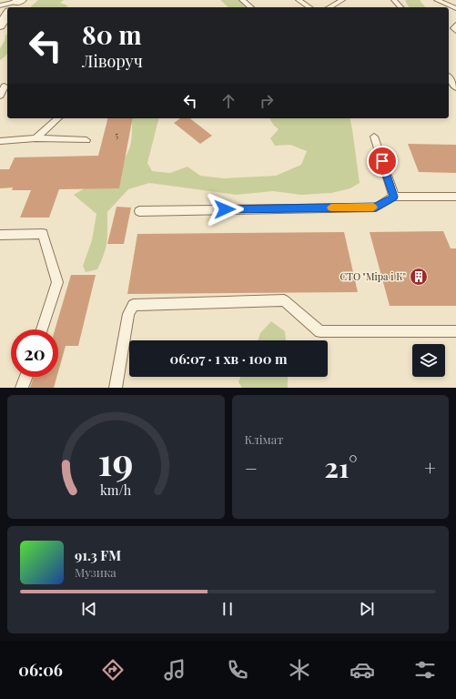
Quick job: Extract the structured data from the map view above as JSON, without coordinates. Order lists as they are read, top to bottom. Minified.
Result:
{"places":{"building":["СТО \"Міра і К\""]},"house_numbers":["5"],"page":{"turn":["80 m","Ліворуч"],"limit":"20","trip":"06:07 · 1 хв · 100 m","tile":"Клімат","heat":["−","21°","+"],"song":["91.3 FM","Музика"],"tabs":"06:06","gauge":["19","km/h"]}}
